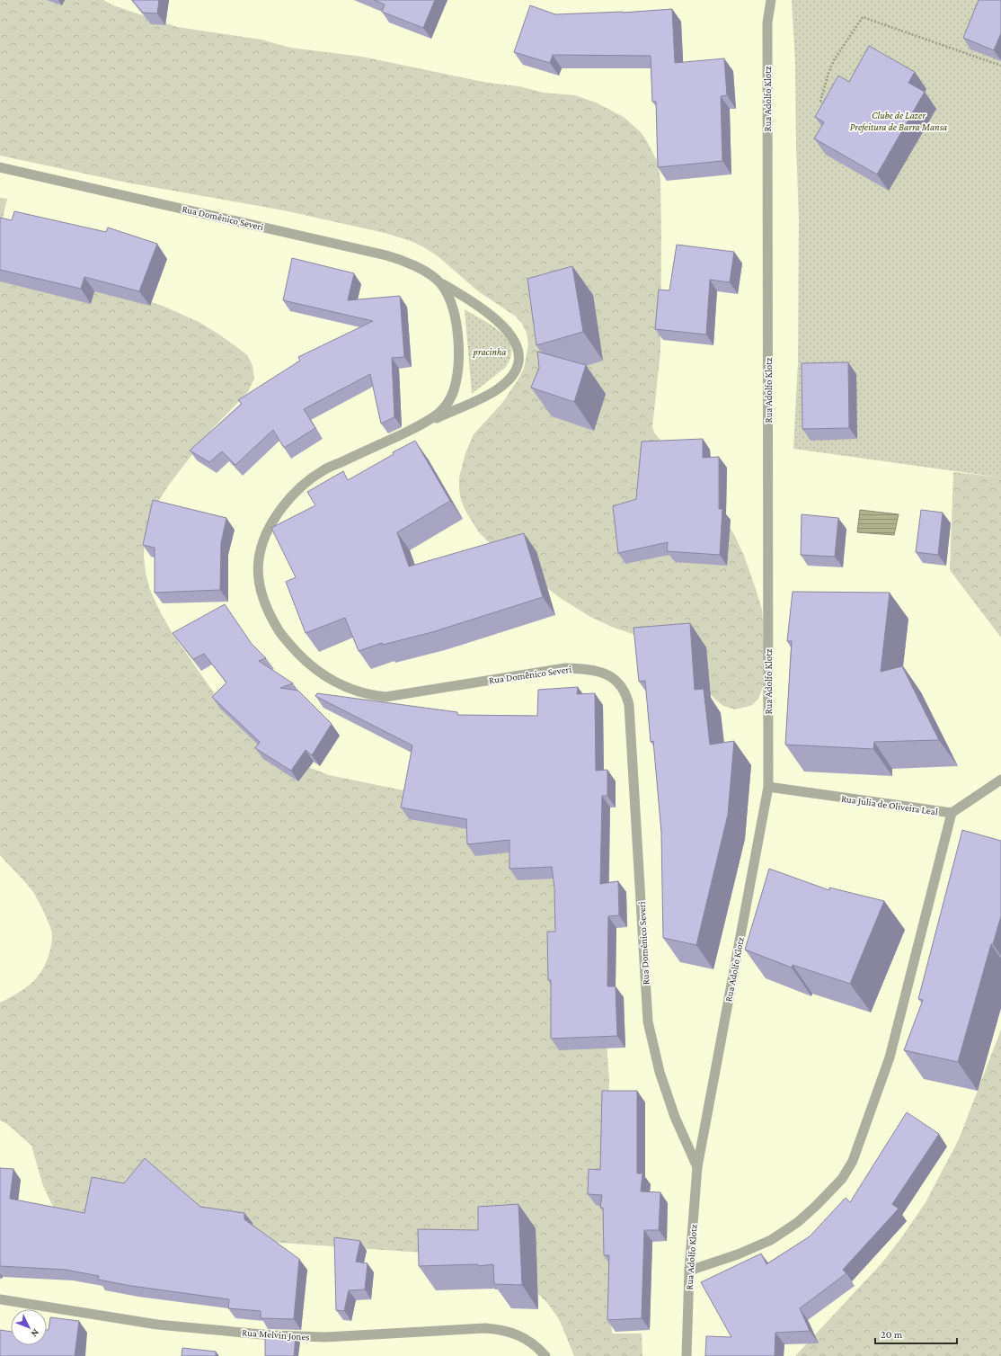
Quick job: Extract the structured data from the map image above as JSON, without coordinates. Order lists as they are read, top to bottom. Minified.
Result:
{"streets":{"street":["Rua Adolfo Klotz","Rua Domênico Severi","Rua Julia de Oliveira Leal","Rua Melvin Jones"]},"crossings":[["Rua Adolfo Klotz","Rua Domênico Severi"],["Rua Adolfo Klotz","Rua Julia de Oliveira Leal"]],"parks":["Clube de Lazer Prefeitura de Barra Mansa","pracinha"],"scale_bar":"20 m","north":"bottom right"}
